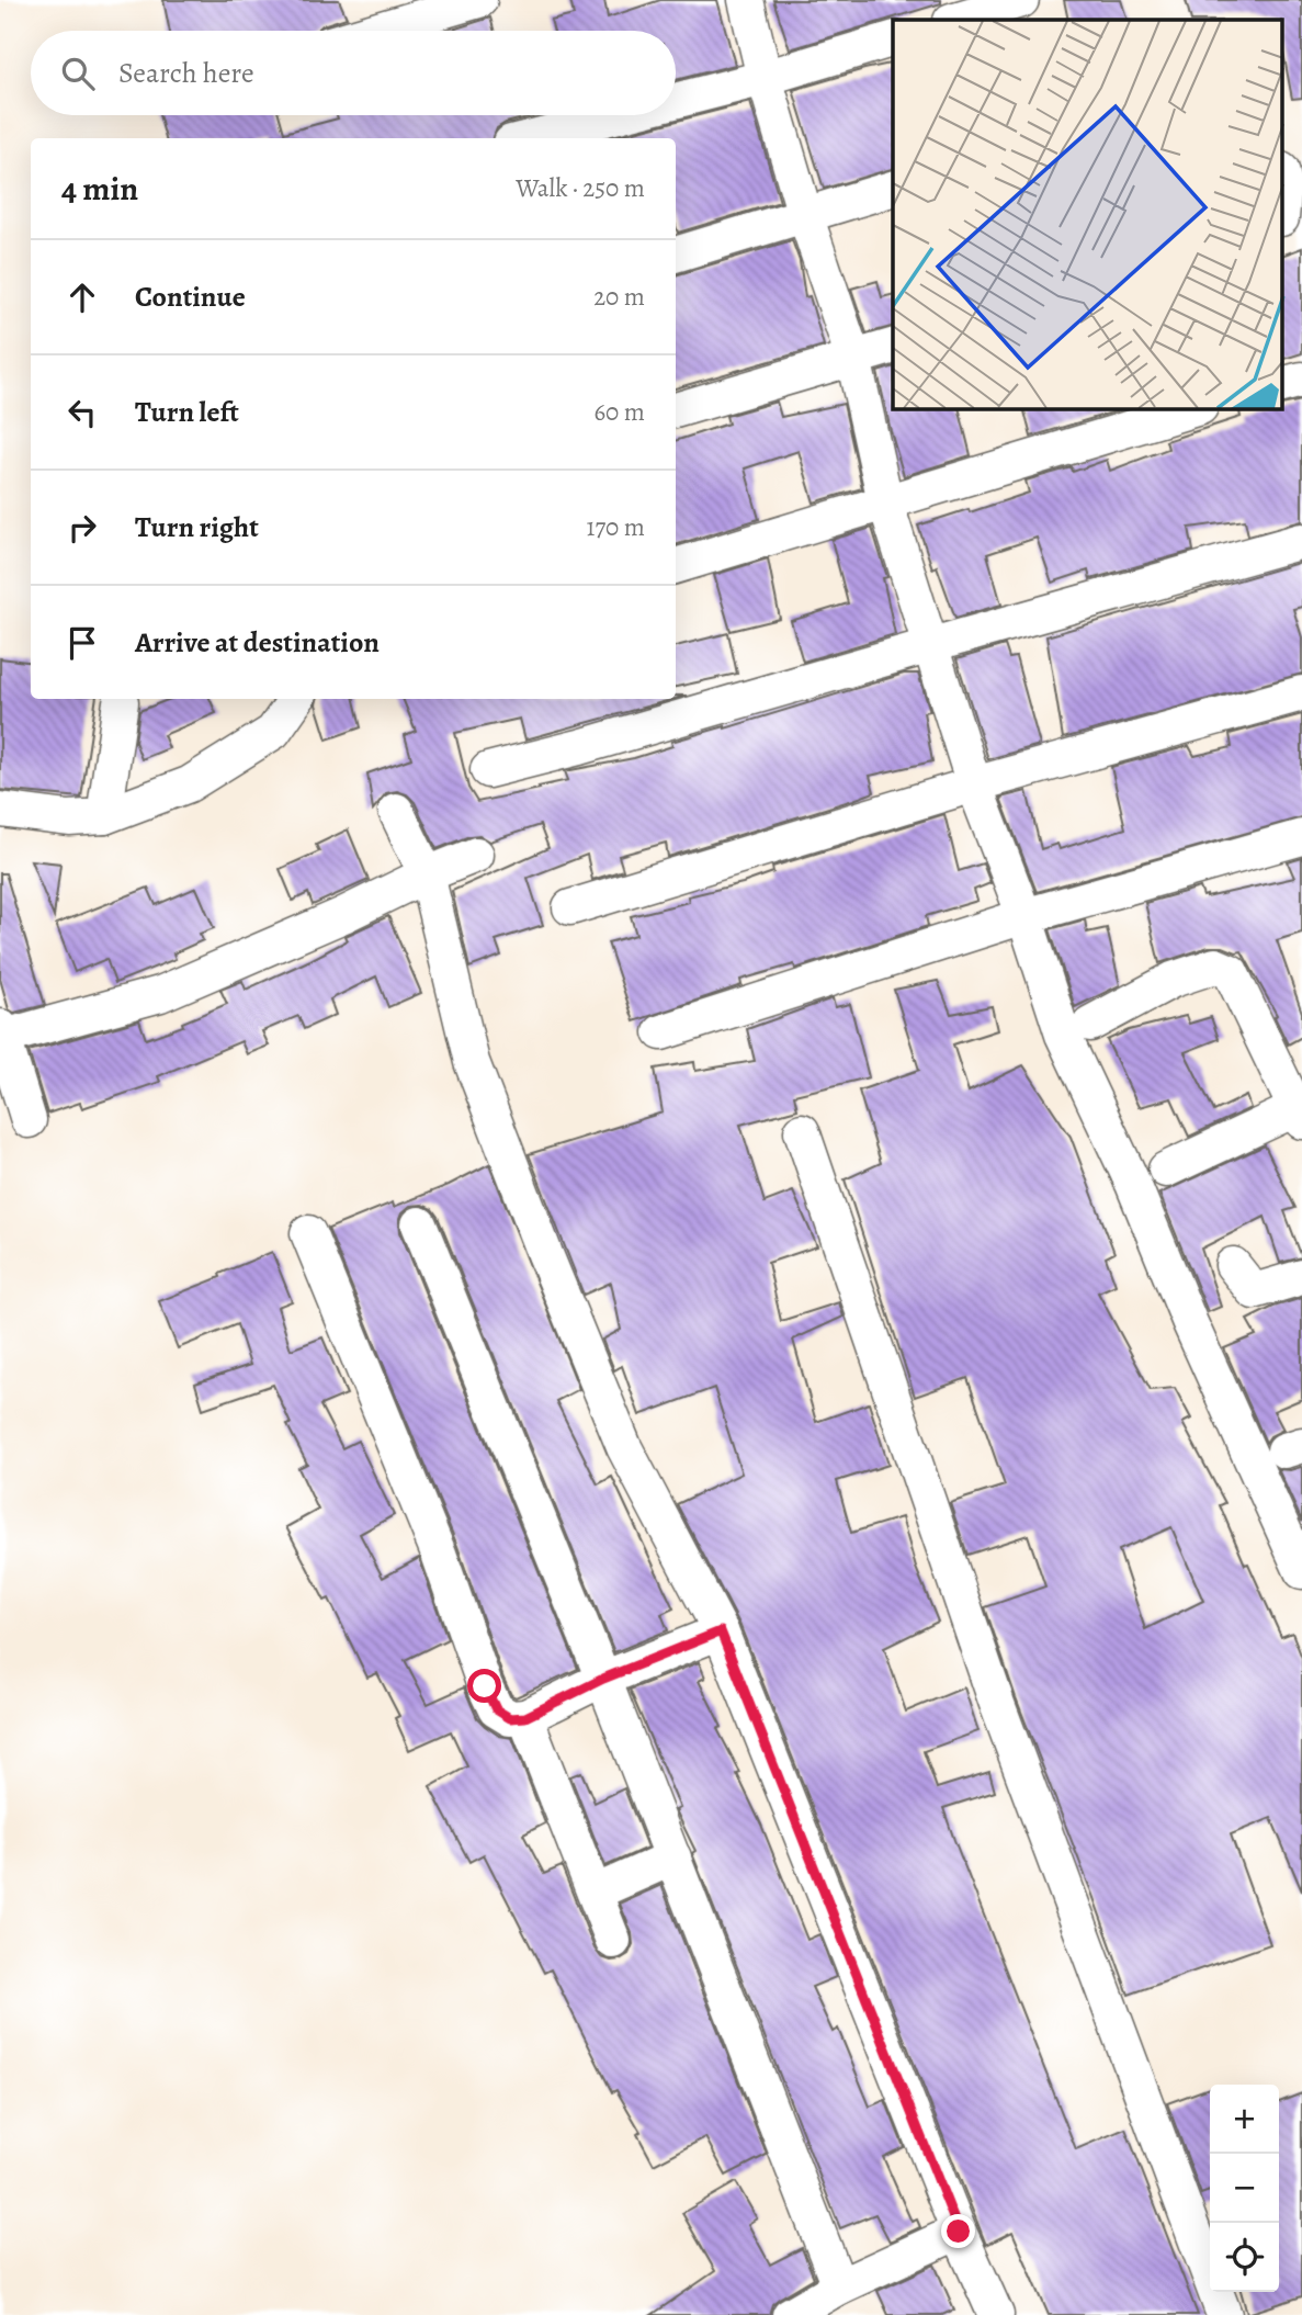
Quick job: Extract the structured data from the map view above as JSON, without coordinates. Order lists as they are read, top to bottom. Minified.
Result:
{"page":{"search":"Search here","heading":["4 min","Walk · 250 m"],"list":[["Continue","20 m"],["Turn left","60 m"],["Turn right","170 m"],"Arrive at destination"],"map_buttons":["+","−"]}}
